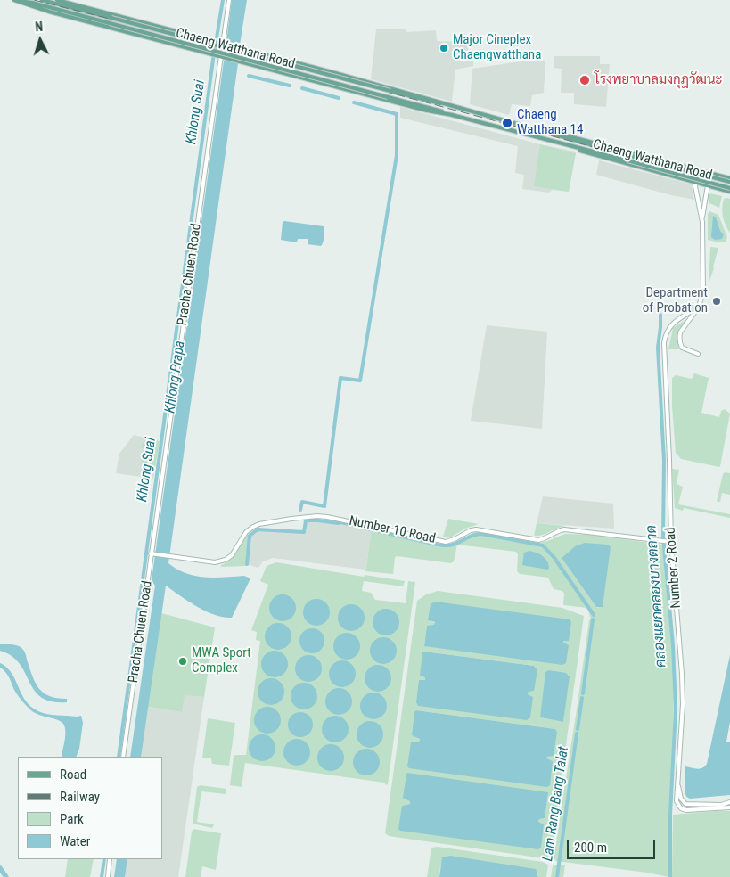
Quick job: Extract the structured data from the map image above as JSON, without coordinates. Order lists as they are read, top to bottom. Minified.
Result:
{"streets":{"main road":["Chaeng Watthana Road"],"street":["Pracha Chuen Road","Number 10 Road","Number 2 Road"]},"crossings":[["Chaeng Watthana Road","Pracha Chuen Road"],["Pracha Chuen Road","Number 10 Road"],["Number 10 Road","Number 2 Road"]],"water":["Khlong Suai","Khlong Prapa","คลองแยกคลองบางตลาด","Lam Rang Bang Talat"],"places":["Major Cineplex Chaengwatthana","โรงพยาบาลมงกุฎวัฒนะ","Chaeng Watthana 14","Department of Probation","MWA Sport Complex"],"legend":["Road","Railway","Park","Water"],"scale_bar":"200 m","north":"top"}
